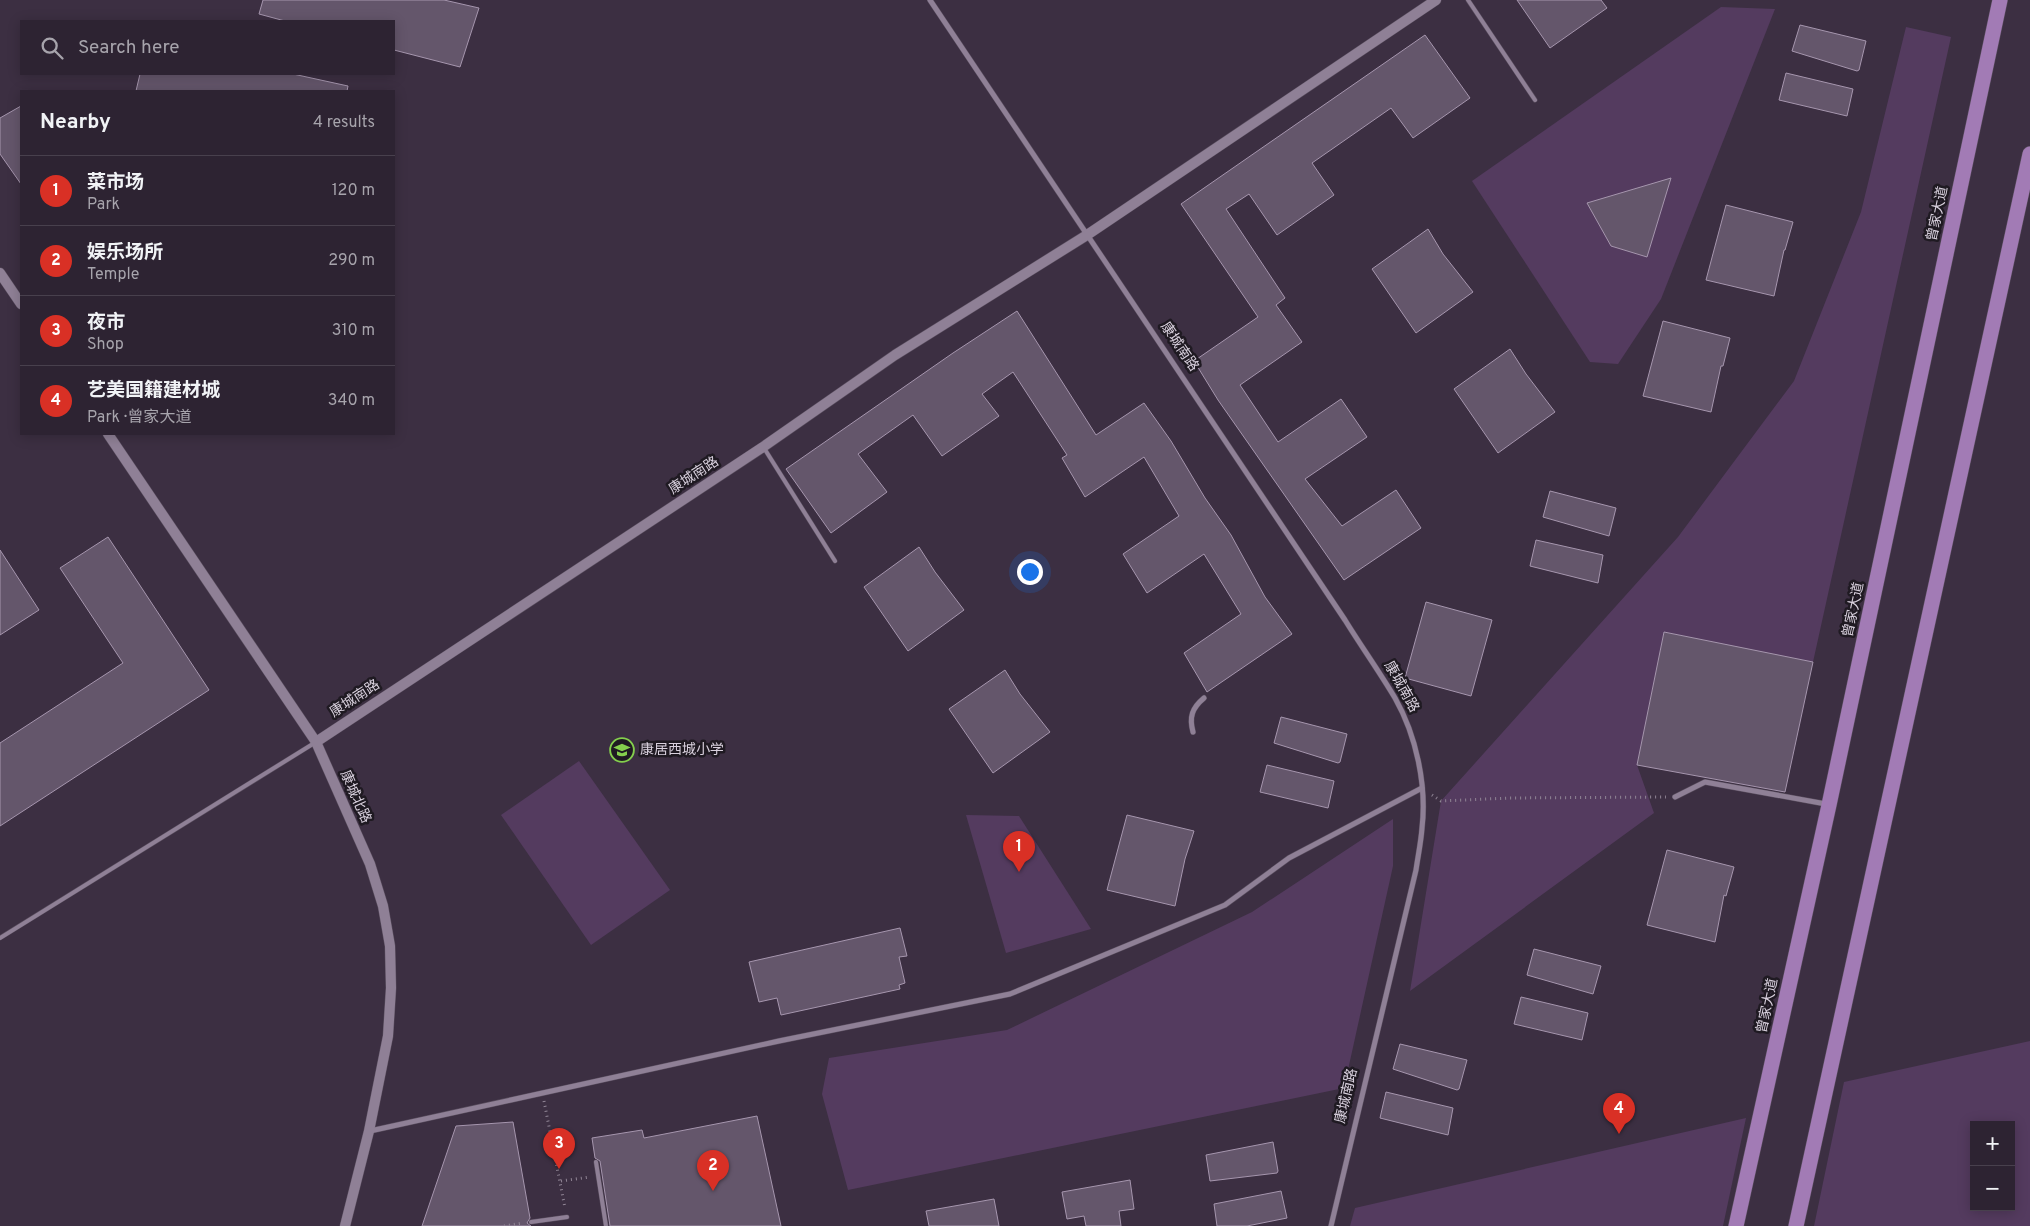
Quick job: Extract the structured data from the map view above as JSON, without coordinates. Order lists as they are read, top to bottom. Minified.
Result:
{"streets":{"highway":["曾家大道"],"street":["康城南路","康城北路"]},"crossings":[["康城南路","康城北路"]],"places":{"school or university":["康居西城小学"]},"page":{"search":"Search here","heading":["Nearby","4 results"],"list":[{"mark":"1","name":"菜市场","note":"Park","value":"120 m"},{"mark":"2","name":"娱乐场所","note":"Temple","value":"290 m"},{"mark":"3","name":"夜市","note":"Shop","value":"310 m"},{"mark":"4","name":"艺美国籍建材城","note":"Park · 曾家大道","value":"340 m"}],"pins":["1","4","3","2"],"map_buttons":["+","−"]}}
